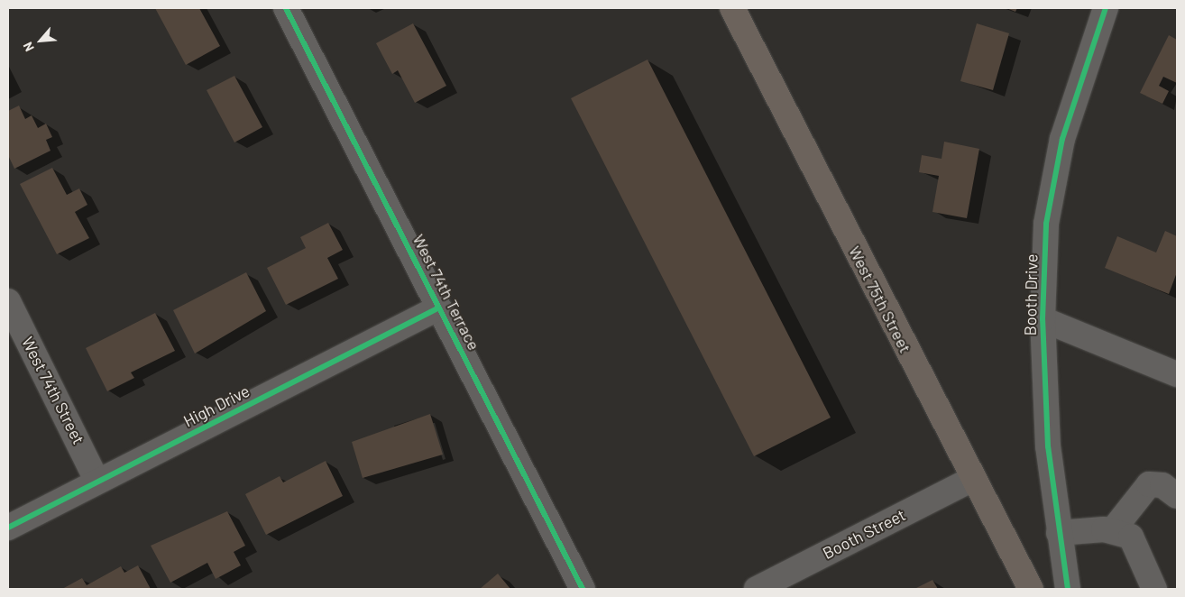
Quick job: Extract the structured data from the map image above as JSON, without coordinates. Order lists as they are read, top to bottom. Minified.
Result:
{"streets":{"main road":["West 75th Street"],"street":["West 74th Terrace","Booth Drive","West 74th Street","High Drive","Booth Street"]},"crossings":[["West 74th Terrace","High Drive"],["West 75th Street","Booth Street"],["West 74th Street","High Drive"]],"north":"bottom left"}
